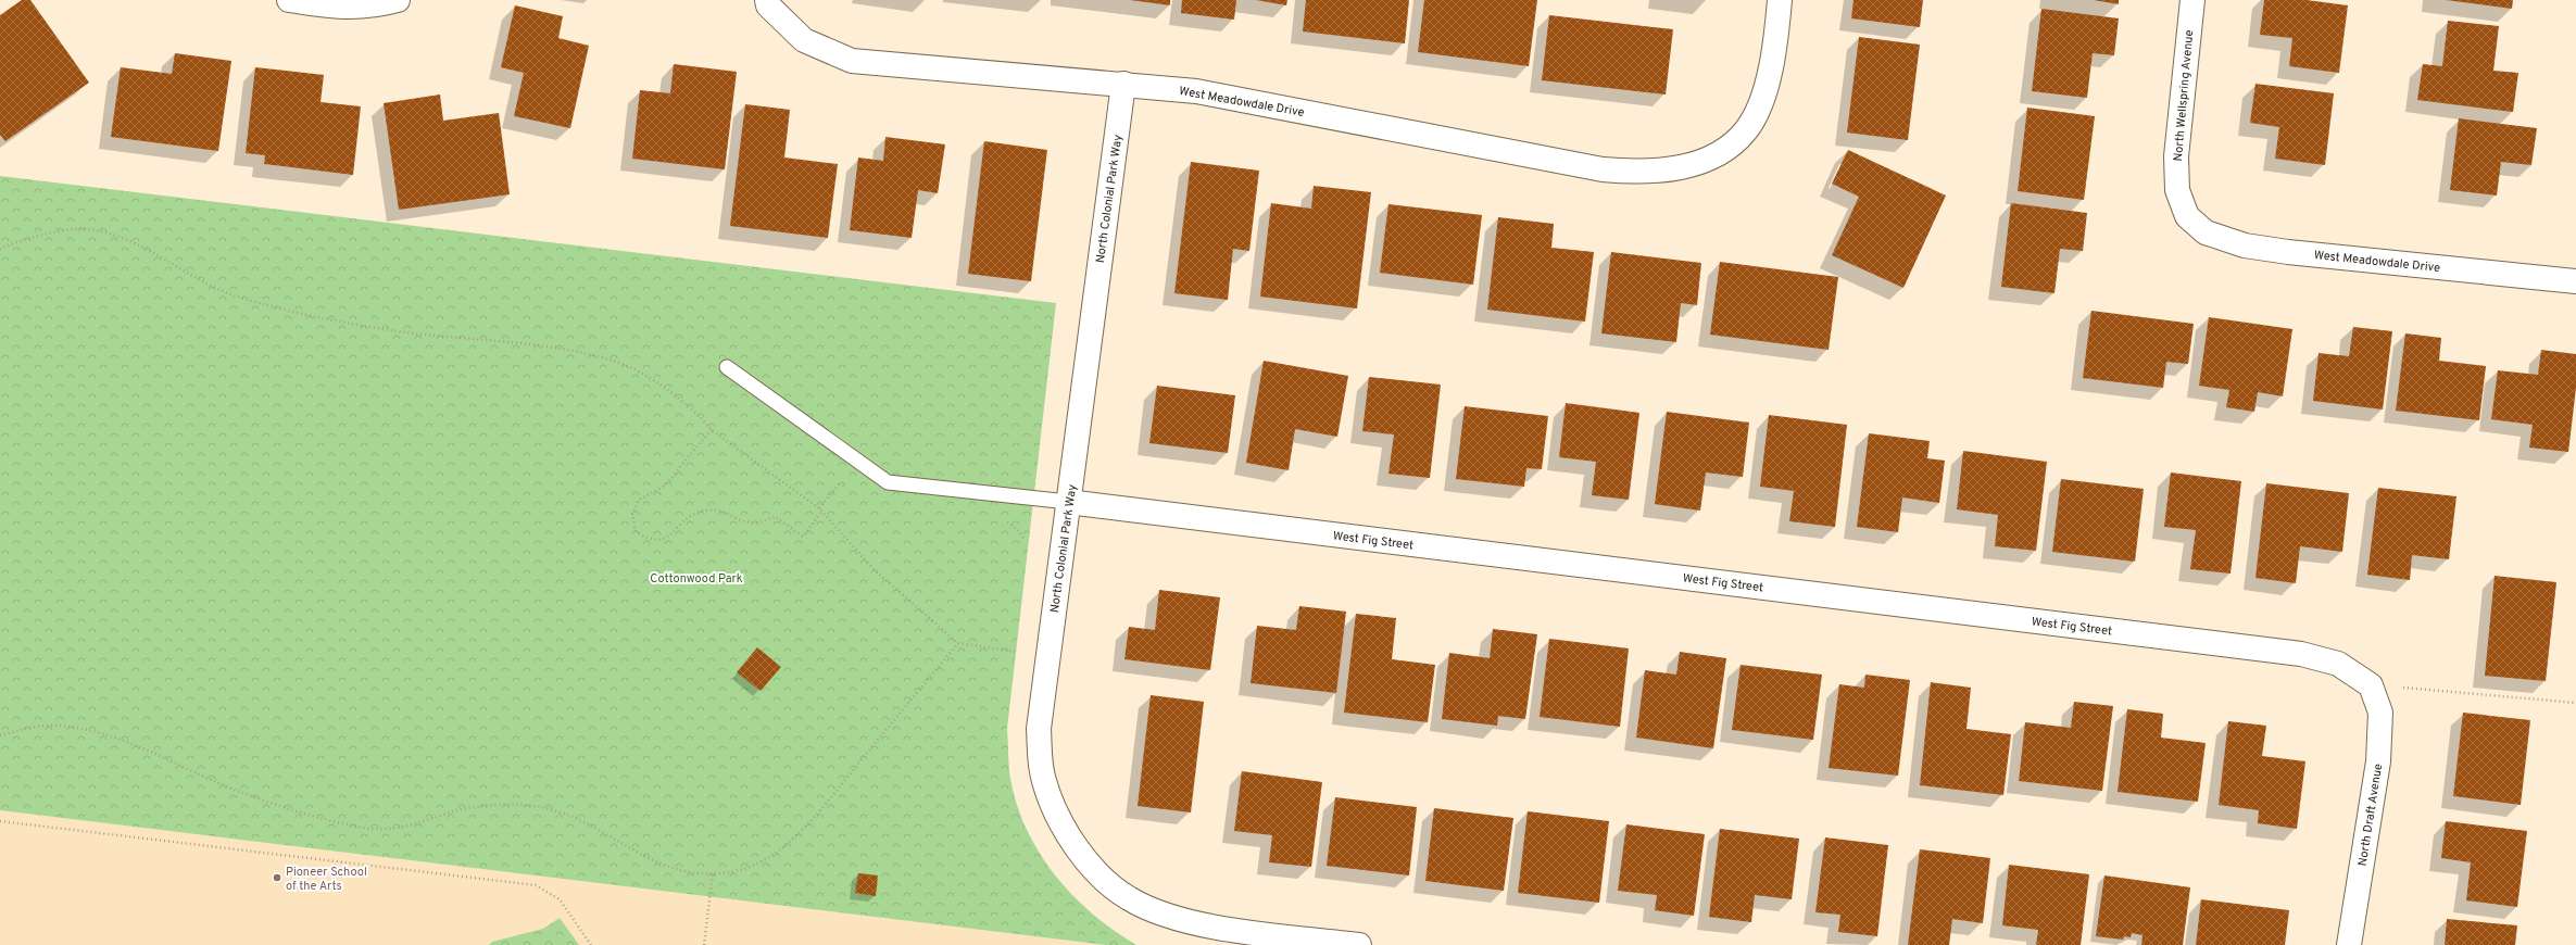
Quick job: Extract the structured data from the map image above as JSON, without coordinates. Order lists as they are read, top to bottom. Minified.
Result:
{"streets":{"street":["North Wellspring Avenue","West Meadowdale Drive","North Colonial Park Way","West Fig Street","North Draft Avenue"]},"crossings":[["North Wellspring Avenue","West Meadowdale Drive"],["West Meadowdale Drive","North Colonial Park Way"],["North Colonial Park Way","West Fig Street"],["West Fig Street","North Draft Avenue"]],"parks":["Cottonwood Park"],"places":["Pioneer School of the Arts"]}
